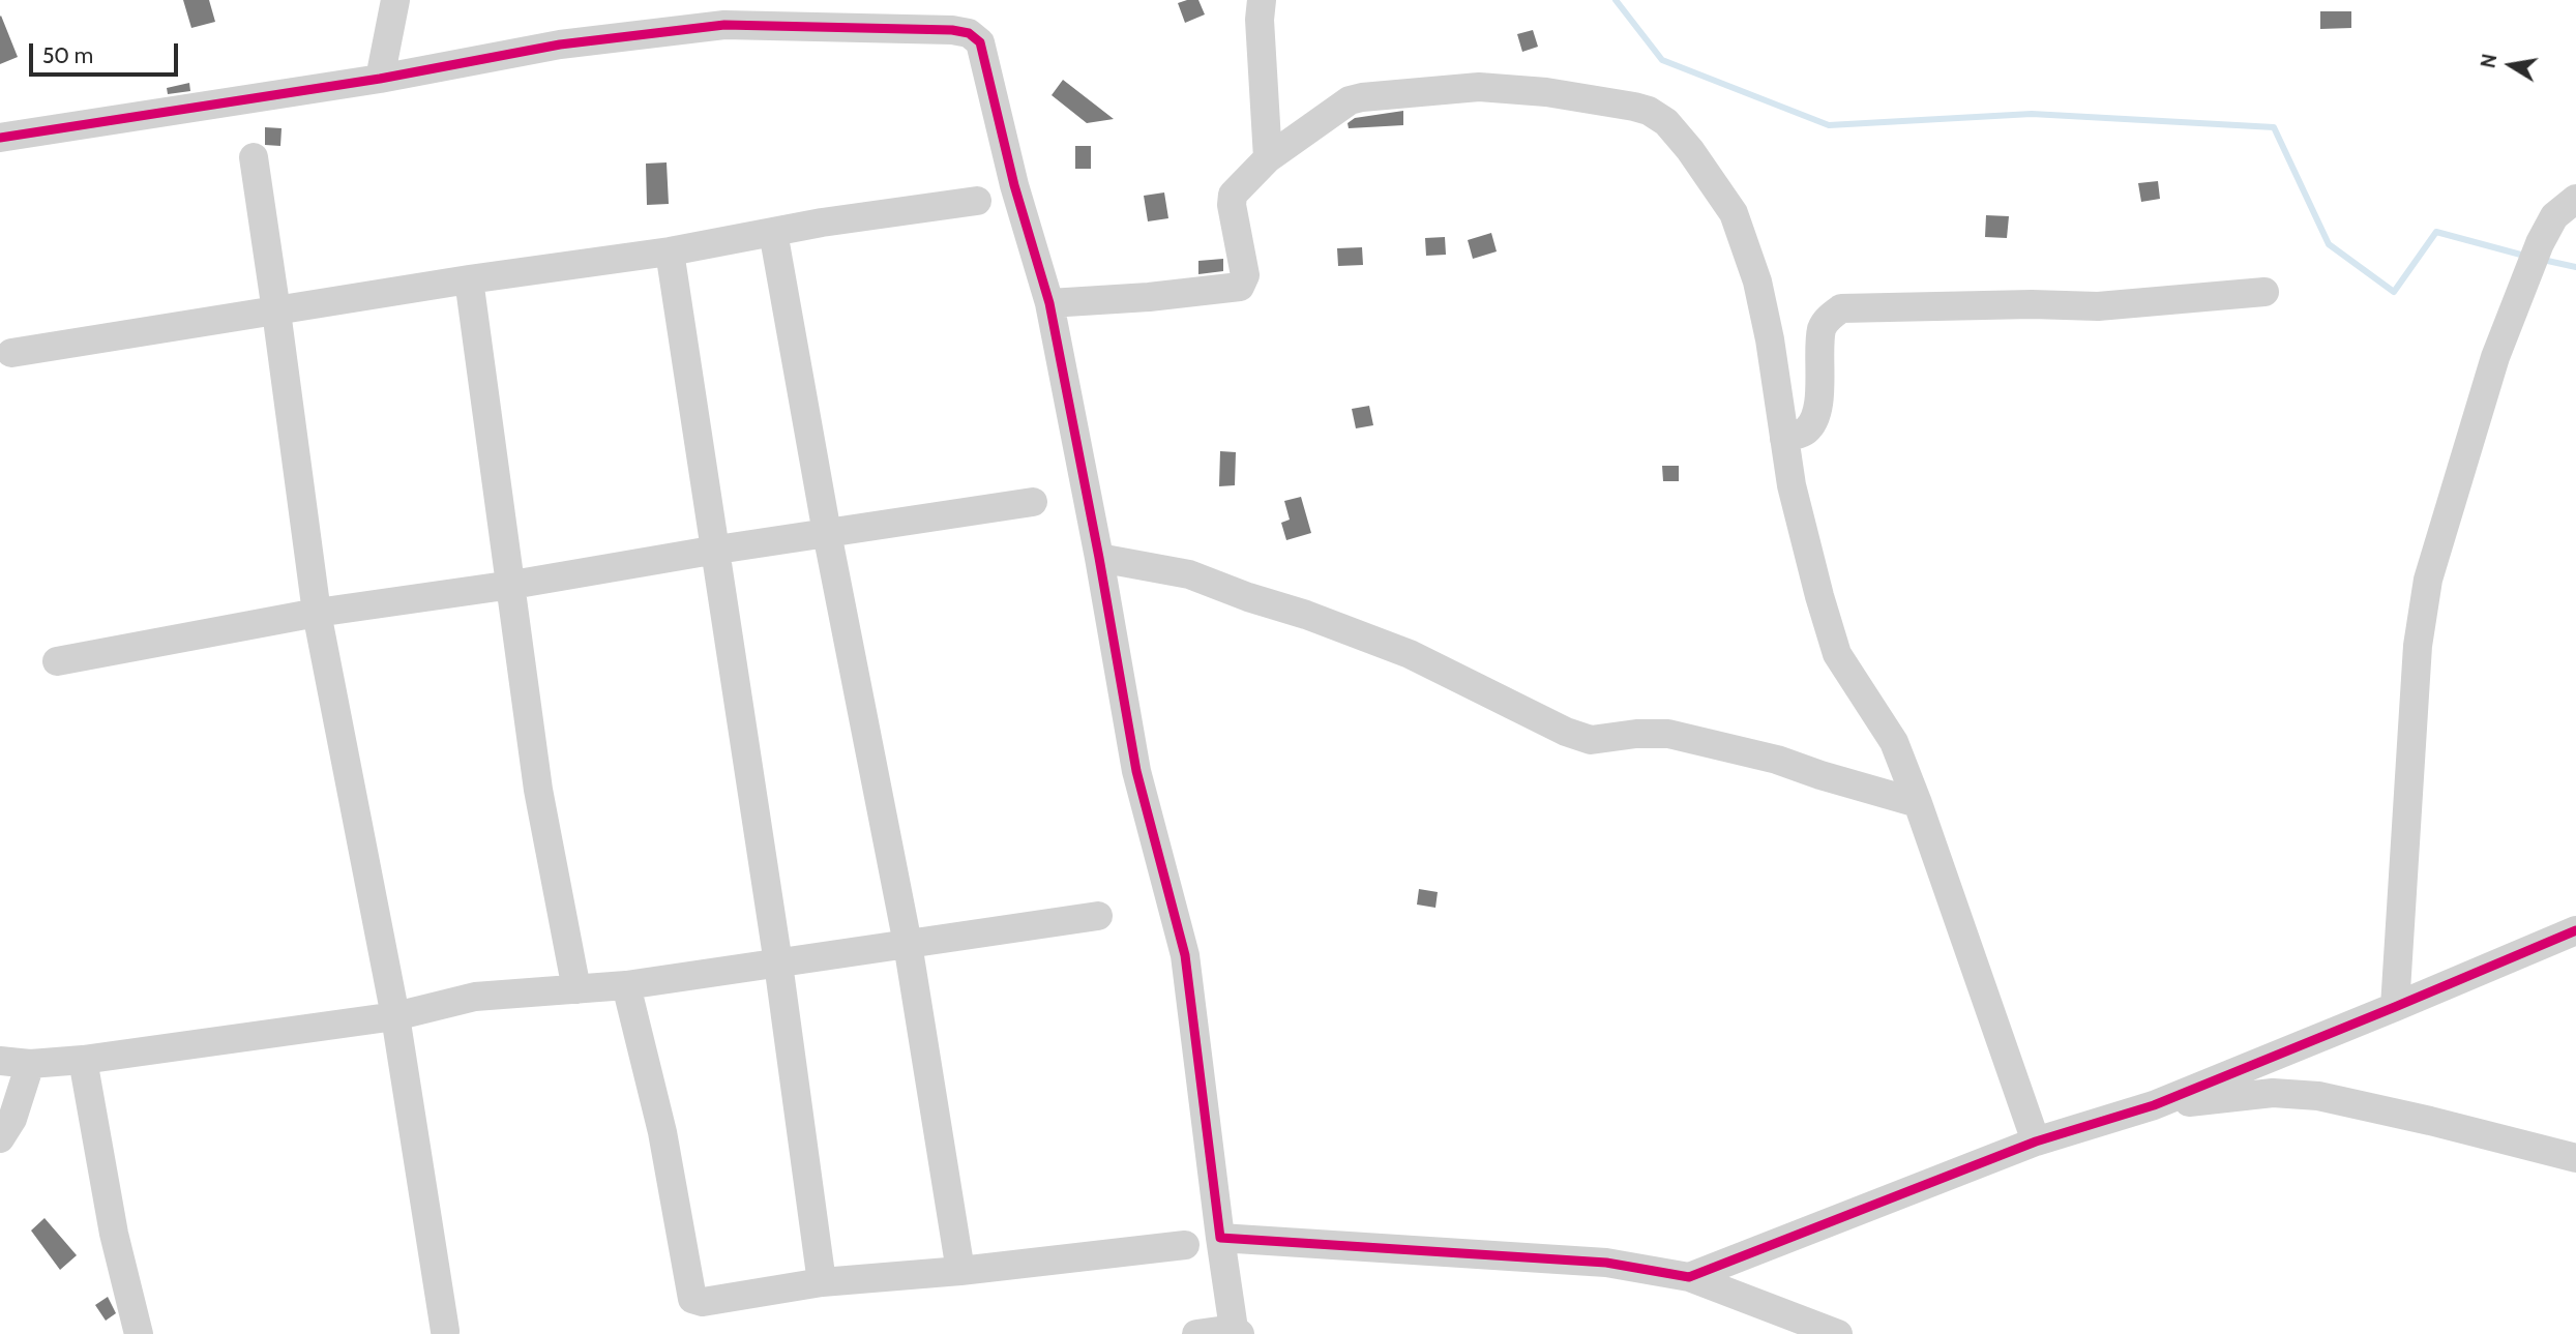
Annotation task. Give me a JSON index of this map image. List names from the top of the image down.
{
  "scale_bar": "50 m",
  "north": "left"
}
